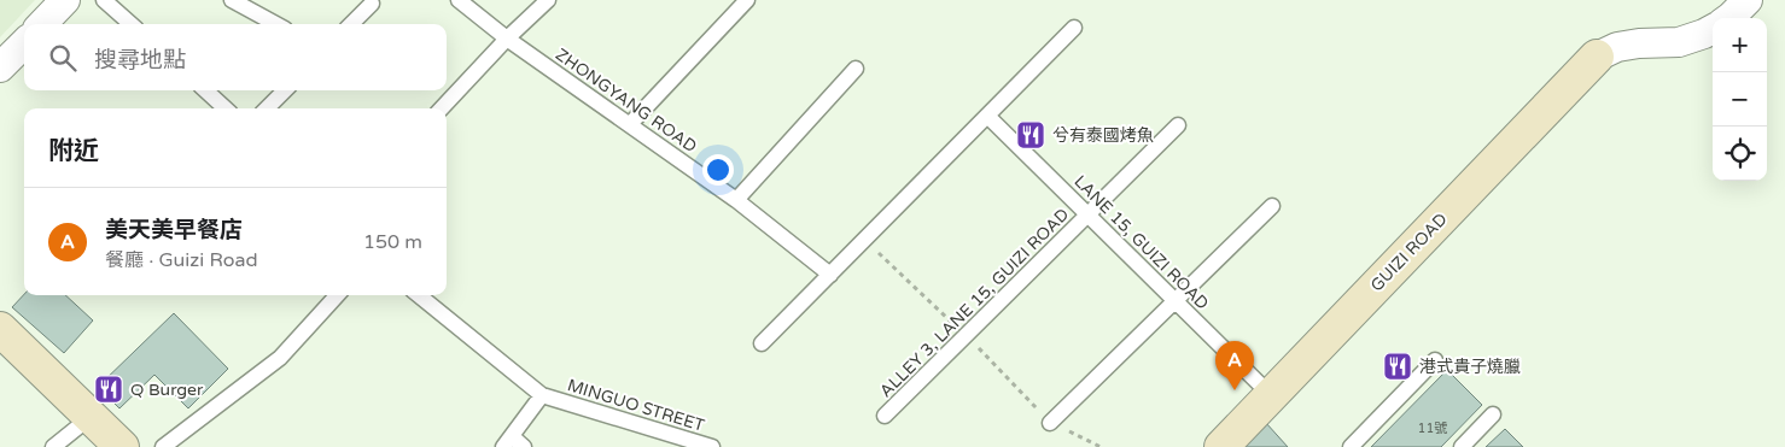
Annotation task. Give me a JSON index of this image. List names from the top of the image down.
{
  "streets": {
    "street": ["GUIZI ROAD"],
    "lane": [
      "ZHONGYANG ROAD",
      "LANE 15, GUIZI ROAD",
      "ALLEY 3, LANE 15, GUIZI ROAD",
      "MINGUO STREET"
    ]
  },
  "crossings": [
    ["LANE 15, GUIZI ROAD", "GUIZI ROAD"],
    ["LANE 15, GUIZI ROAD", "ALLEY 3, LANE 15, GUIZI ROAD"]
  ],
  "places": {
    "restaurant": ["兮有泰國烤魚", "港式貴子燒臘", "Q Burger"]
  },
  "house_numbers": ["11號"],
  "page": {
    "map_buttons": ["+", "−"],
    "search": "搜尋地點",
    "heading": "附近",
    "list": [
      {
        "mark": "A",
        "name": "美天美早餐店",
        "note": "餐廳 · Guizi Road",
        "value": "150 m"
      }
    ],
    "pins": "A"
  }
}
